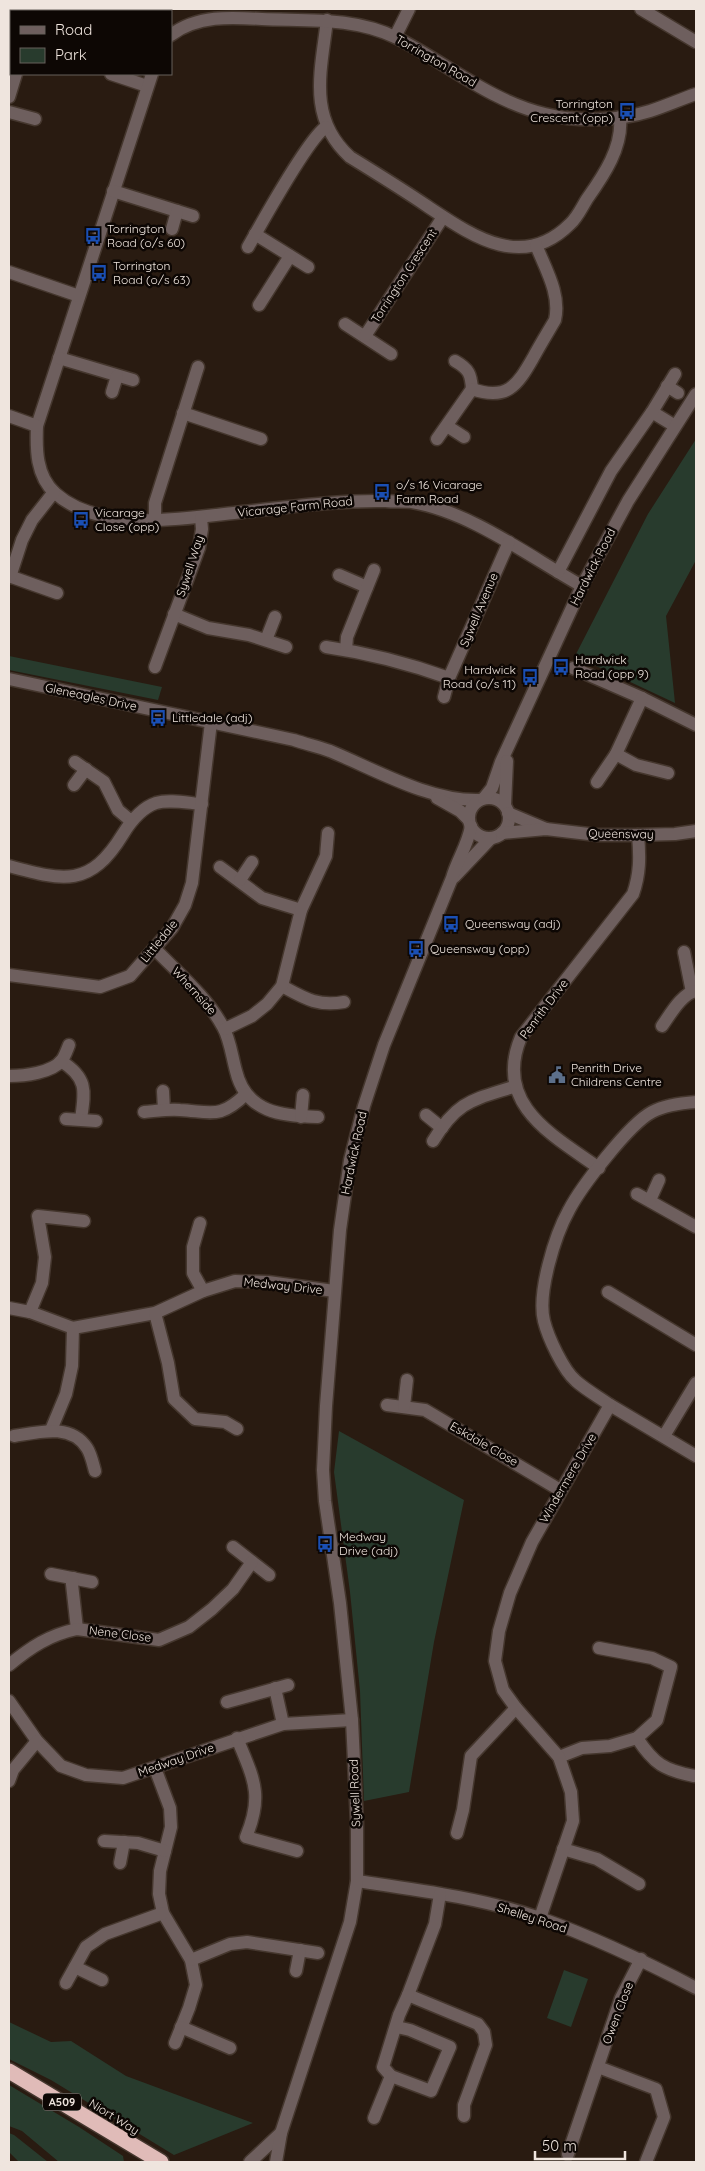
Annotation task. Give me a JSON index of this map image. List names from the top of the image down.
{
  "streets": {
    "highway": ["A509", "Niort Way"],
    "street": [
      "Torrington Road",
      "Torrington Crescent",
      "Vicarage Farm Road",
      "Sywell Way",
      "Hardwick Road",
      "Sywell Avenue",
      "Gleneagles Drive",
      "Queensway",
      "Littledale",
      "Whernside",
      "Penrith Drive",
      "Medway Drive",
      "Eskdale Close",
      "Windermere Drive",
      "Nene Close",
      "Sywell Road",
      "Shelley Road",
      "Owen Close"
    ]
  },
  "crossings": [
    ["Torrington Road", "Torrington Crescent"],
    ["Vicarage Farm Road", "Sywell Way"],
    ["Vicarage Farm Road", "Hardwick Road"],
    ["Vicarage Farm Road", "Sywell Avenue"],
    ["Hardwick Road", "Gleneagles Drive"],
    ["Hardwick Road", "Queensway"],
    ["Hardwick Road", "Medway Drive"],
    ["Hardwick Road", "Sywell Road"],
    ["Gleneagles Drive", "Queensway"],
    ["Gleneagles Drive", "Littledale"],
    ["Queensway", "Penrith Drive"],
    ["Littledale", "Whernside"],
    ["Medway Drive", "Sywell Road"],
    ["Eskdale Close", "Windermere Drive"],
    ["Windermere Drive", "Shelley Road"],
    ["Sywell Road", "Shelley Road"],
    ["Shelley Road", "Owen Close"]
  ],
  "places": {
    "bus stop": [
      "Torrington Crescent (opp)",
      "Torrington Road (o/s 60)",
      "Torrington Road (o/s 63)",
      "o/s 16 Vicarage Farm Road",
      "Vicarage Close (opp)",
      "Hardwick Road (opp 9)",
      "Hardwick Road (o/s 11)",
      "Littledale (adj)",
      "Queensway (adj)",
      "Queensway (opp)",
      "Medway Drive (adj)"
    ],
    "public building": ["Penrith Drive Childrens Centre"]
  },
  "legend": ["Road", "Park"],
  "scale_bar": "50 m"
}
